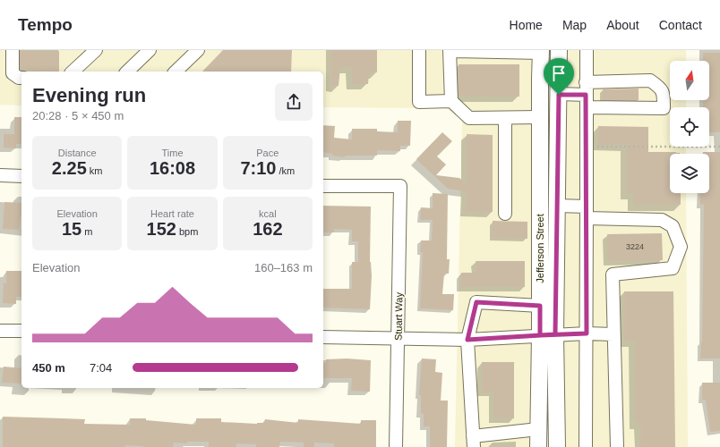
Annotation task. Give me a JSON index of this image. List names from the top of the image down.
{
  "streets": {
    "main road": ["Jefferson Street"],
    "street": ["Stuart Way"]
  },
  "house_numbers": ["3224"],
  "north": "top",
  "page": {
    "header": "Tempo",
    "nav": [
      "Home",
      "Map",
      "About",
      "Contact"
    ],
    "heading": ["Evening run", "20:28 · 5 × 450 m"],
    "stats": [
      ["Distance", "2.25 km"],
      ["Time", "16:08"],
      ["Pace", "7:10 /km"],
      ["Elevation", "15 m"],
      ["Heart rate", "152 bpm"],
      ["kcal", "162"]
    ],
    "chart": ["Elevation", "160–163 m"],
    "list": [
      {
        "name": "450 m",
        "note": "7:04"
      }
    ]
  }
}
